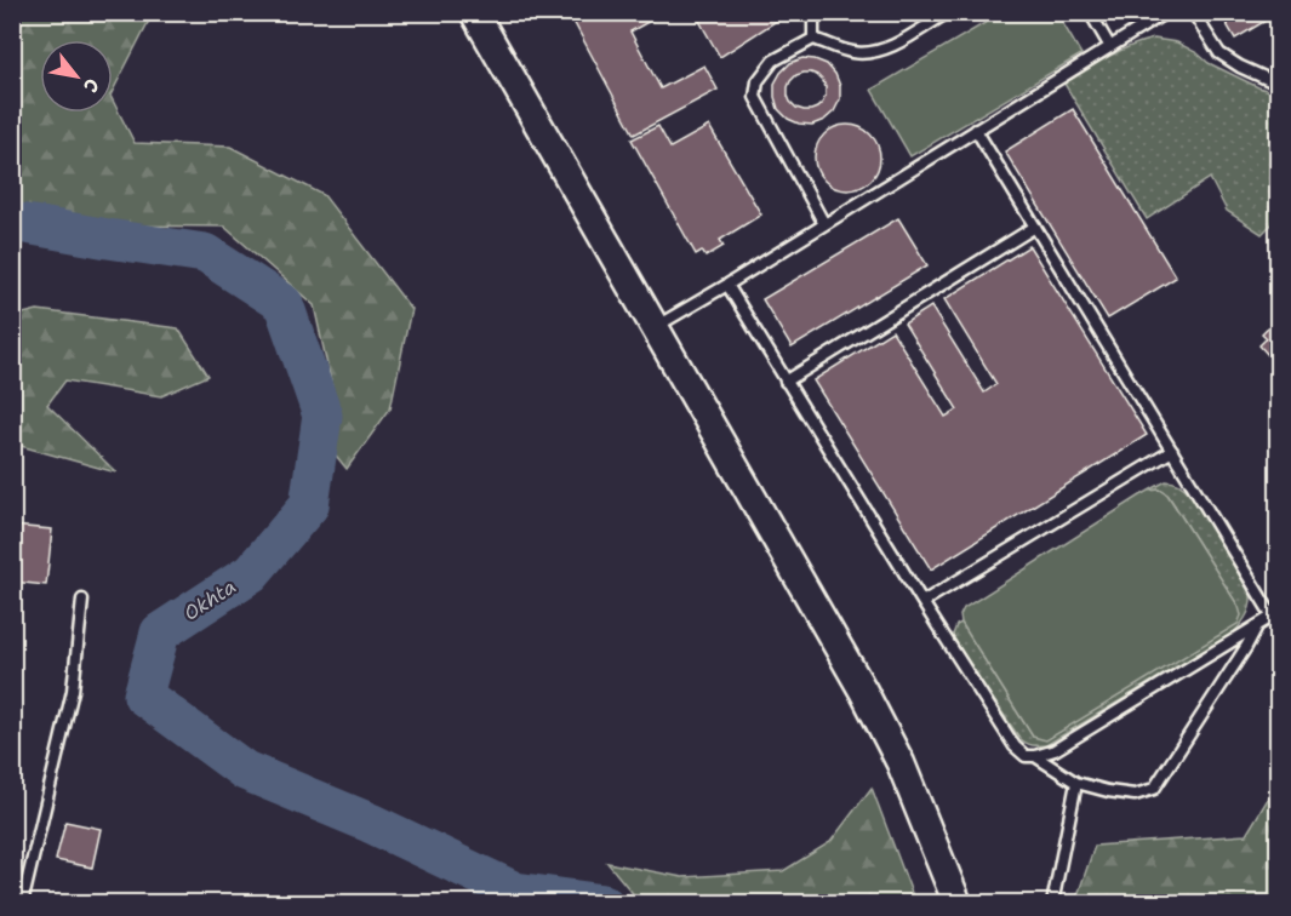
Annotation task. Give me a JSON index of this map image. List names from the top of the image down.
{
  "water": ["Okhta"],
  "north": "bottom right"
}
